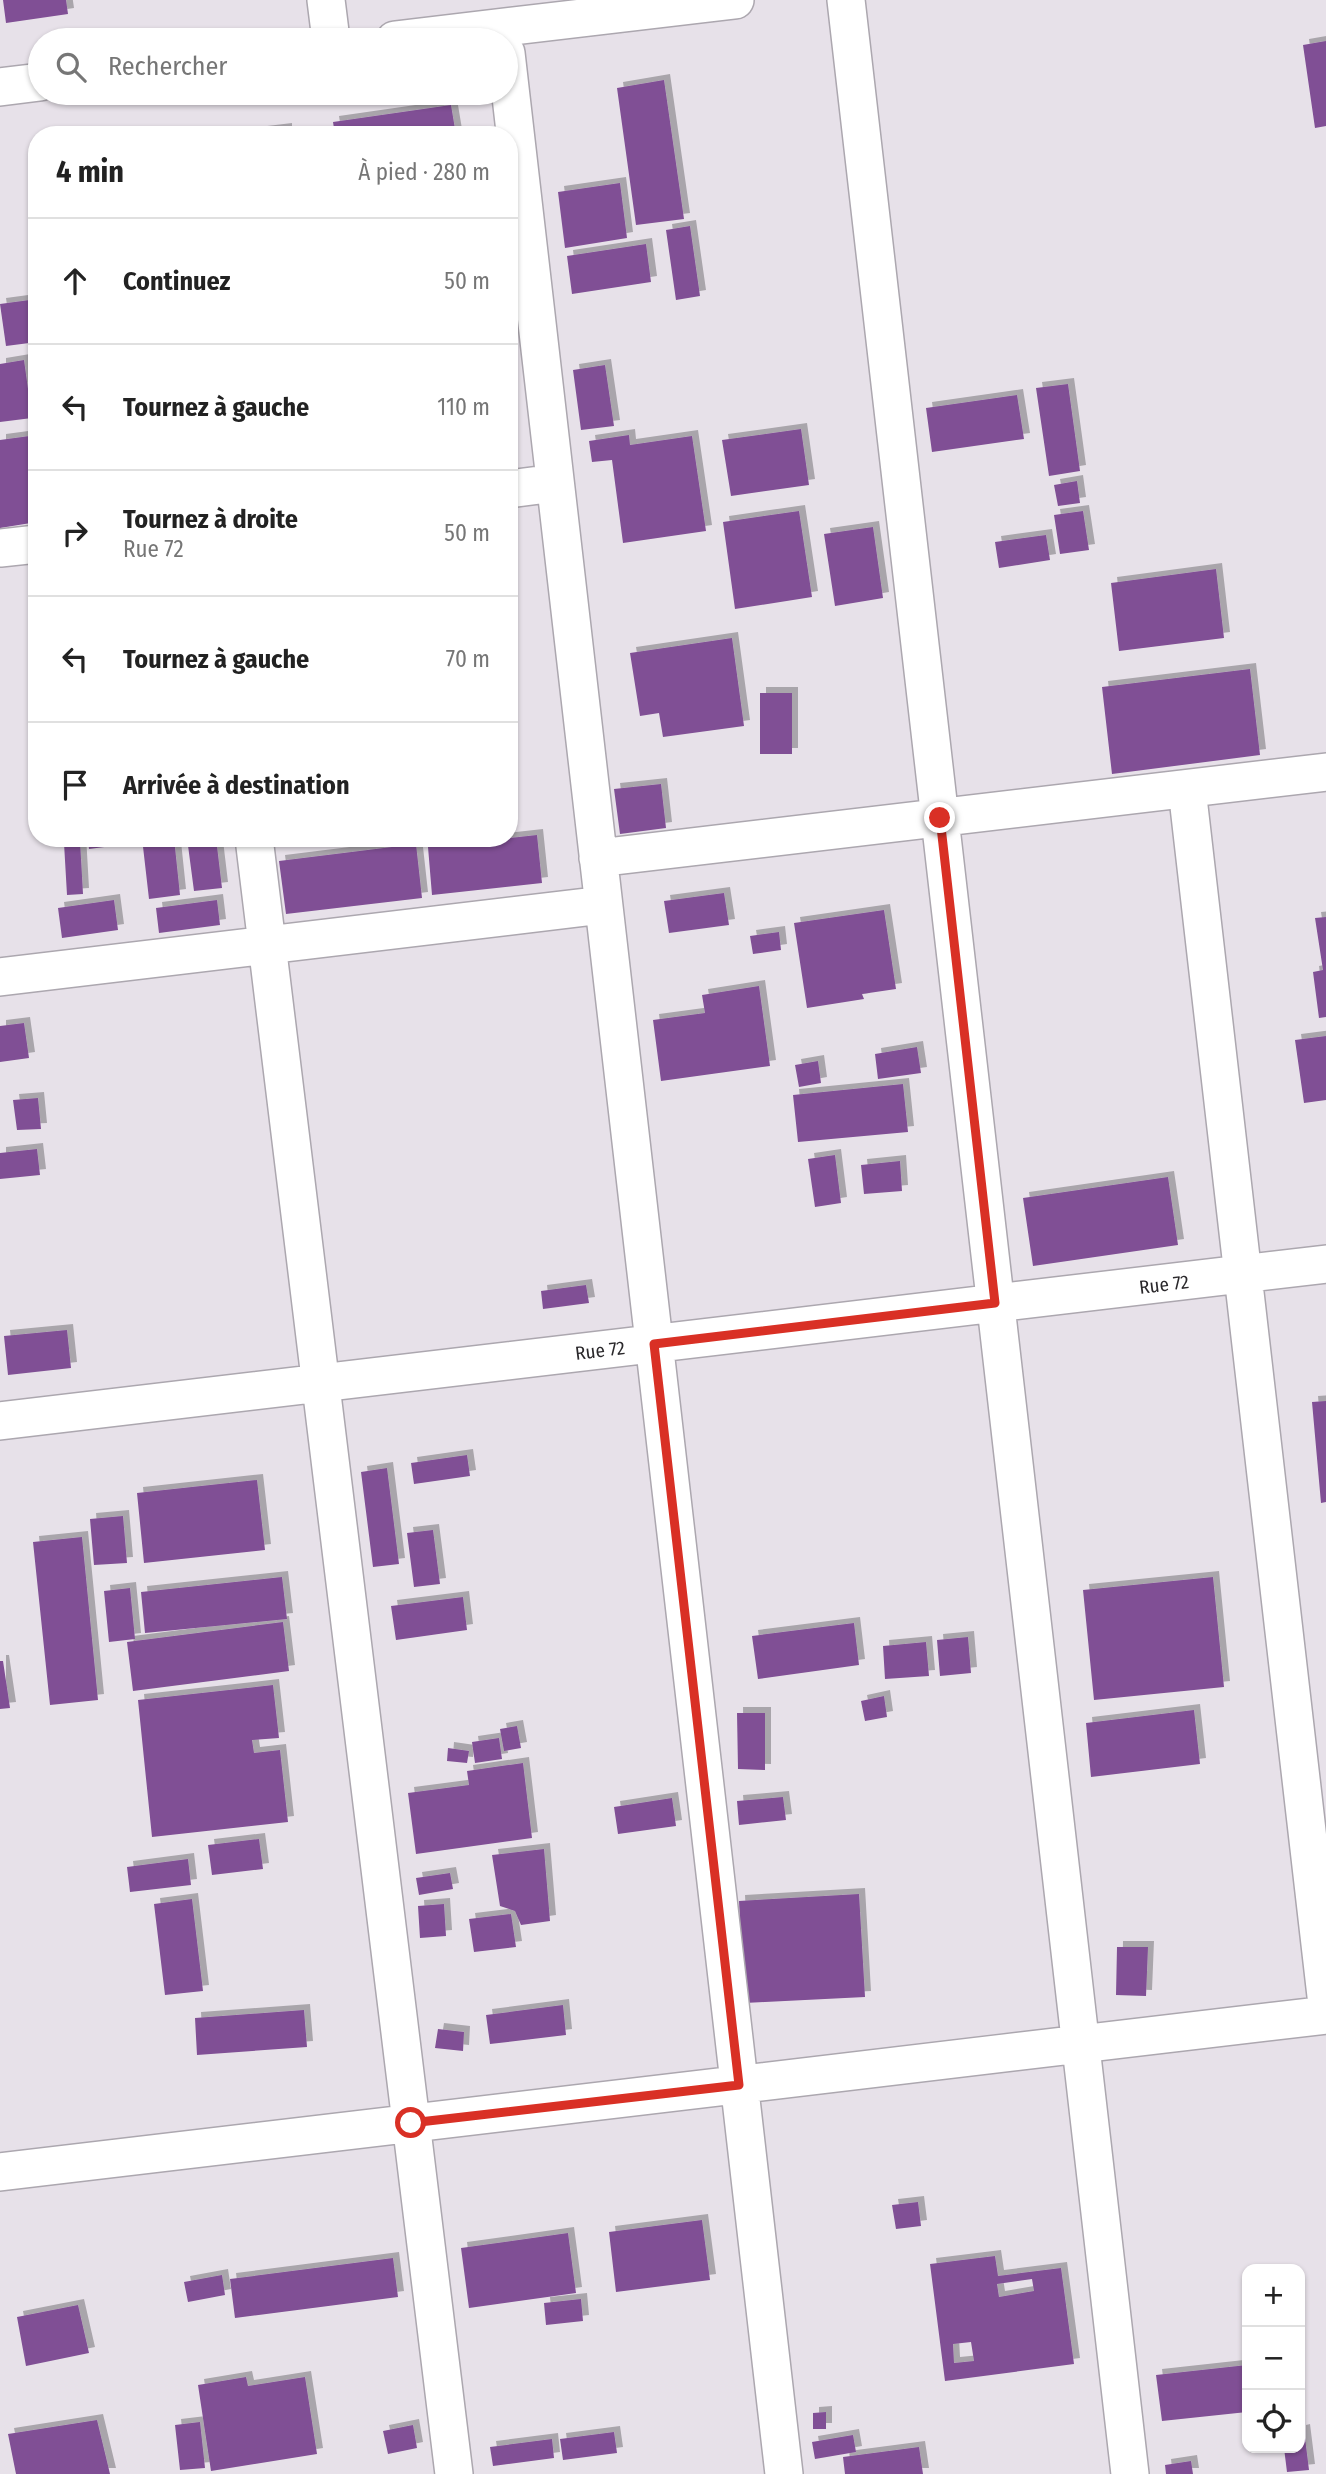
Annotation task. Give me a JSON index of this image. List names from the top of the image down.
{
  "streets": {
    "street": ["Rue 72"]
  },
  "page": {
    "search": "Rechercher",
    "heading": ["4 min", "À pied · 280 m"],
    "list": [
      ["Continuez", "50 m"],
      ["Tournez à gauche", "110 m"],
      ["Tournez à droite", "Rue 72", "50 m"],
      ["Tournez à gauche", "70 m"],
      "Arrivée à destination"
    ],
    "map_buttons": ["+", "−"]
  }
}
